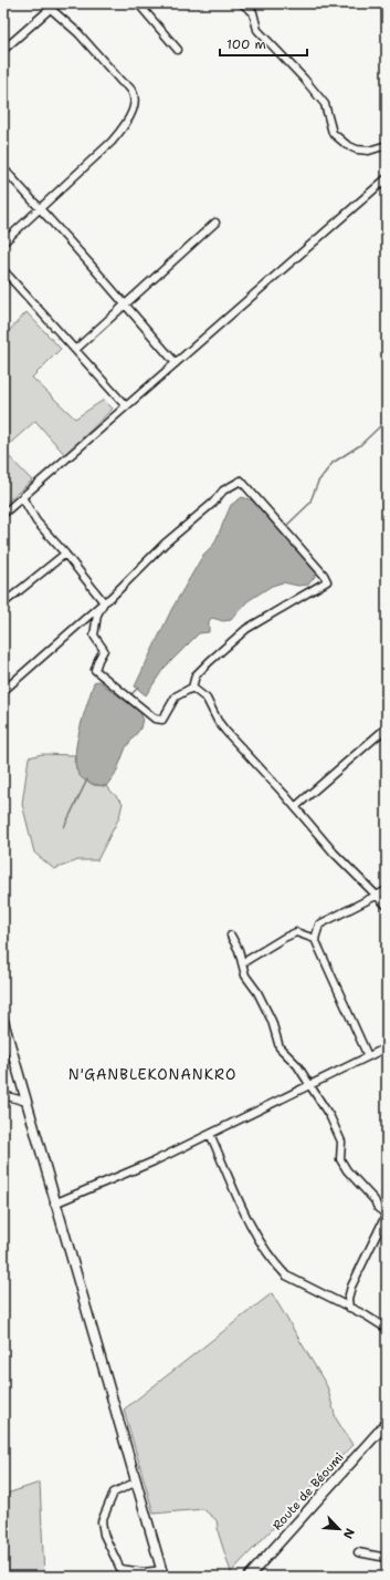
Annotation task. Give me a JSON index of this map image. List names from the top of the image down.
{
  "streets": {
    "main road": ["Route de Béoumi"]
  },
  "districts": ["N'GANBLEKONANKRO"],
  "scale_bar": "100 m",
  "north": "bottom right"
}
